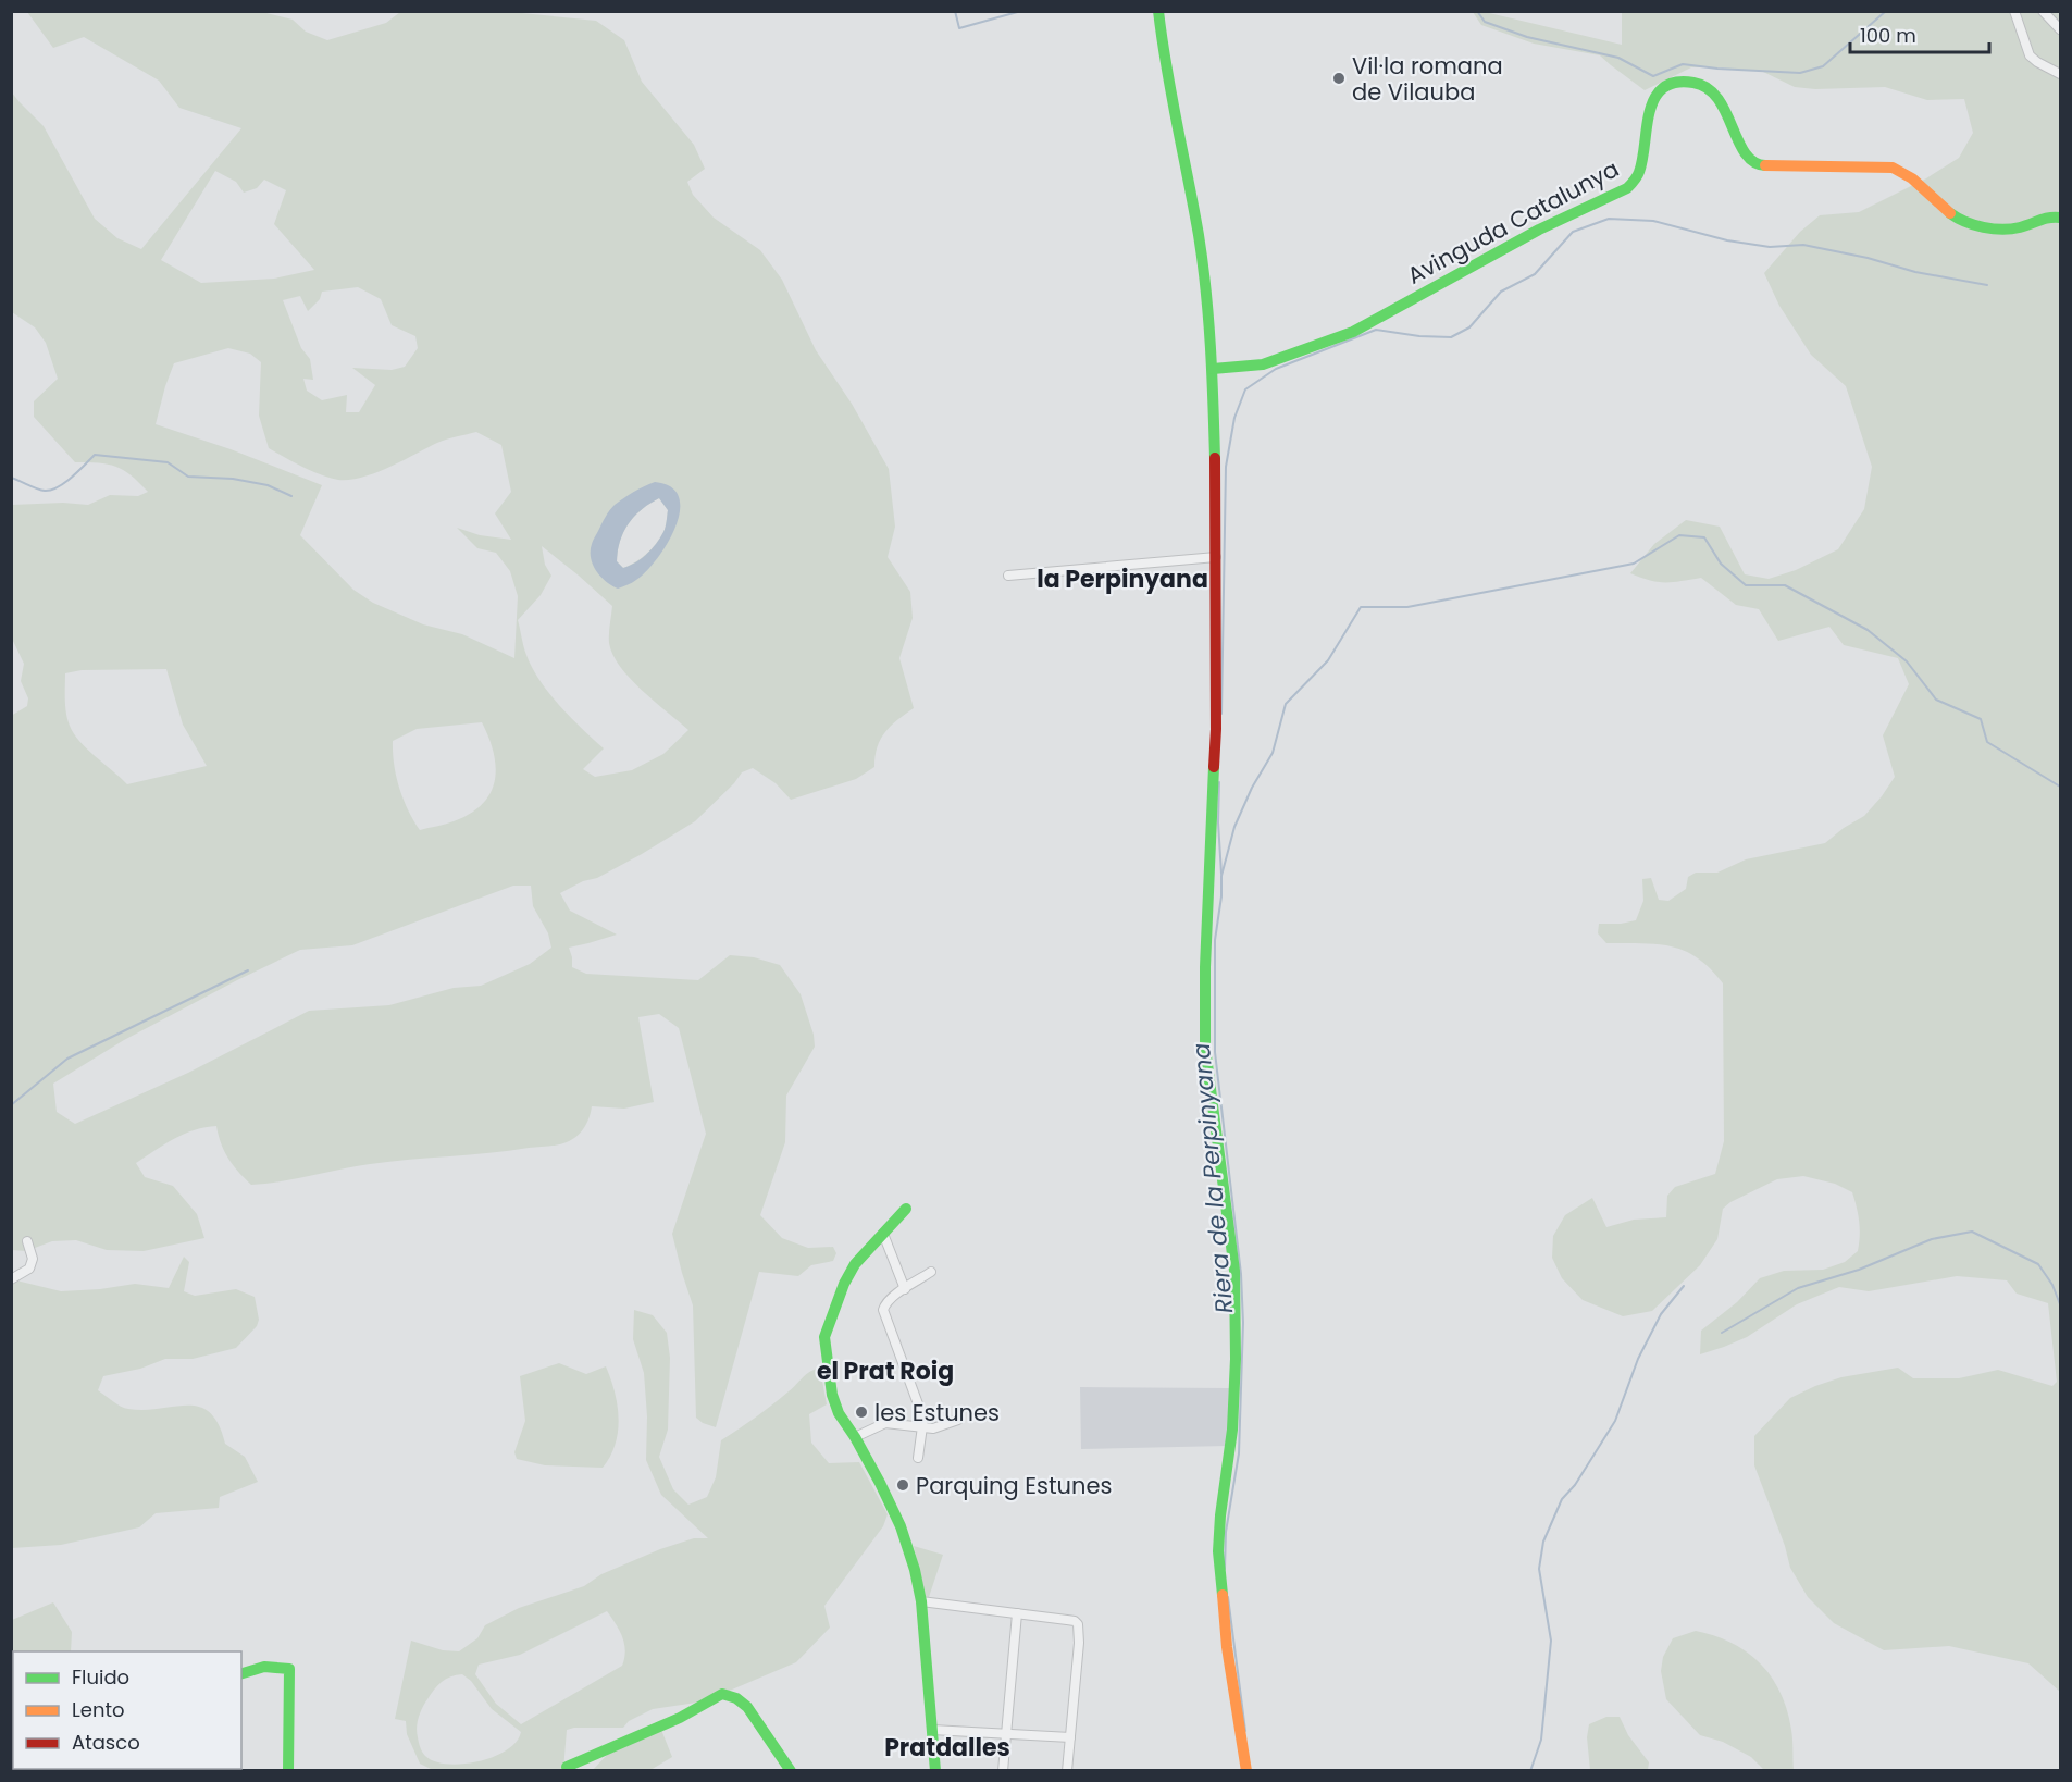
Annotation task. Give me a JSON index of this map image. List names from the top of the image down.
{
  "streets": {
    "street": ["Avinguda Catalunya"]
  },
  "districts": ["la Perpinyana", "el Prat Roig", "Pratdalles"],
  "water": ["Riera de la Perpinyana"],
  "places": ["Vil·la romana de Vilauba", "les Estunes", "Parquing Estunes"],
  "legend": ["Fluido", "Lento", "Atasco"],
  "scale_bar": "100 m"
}
